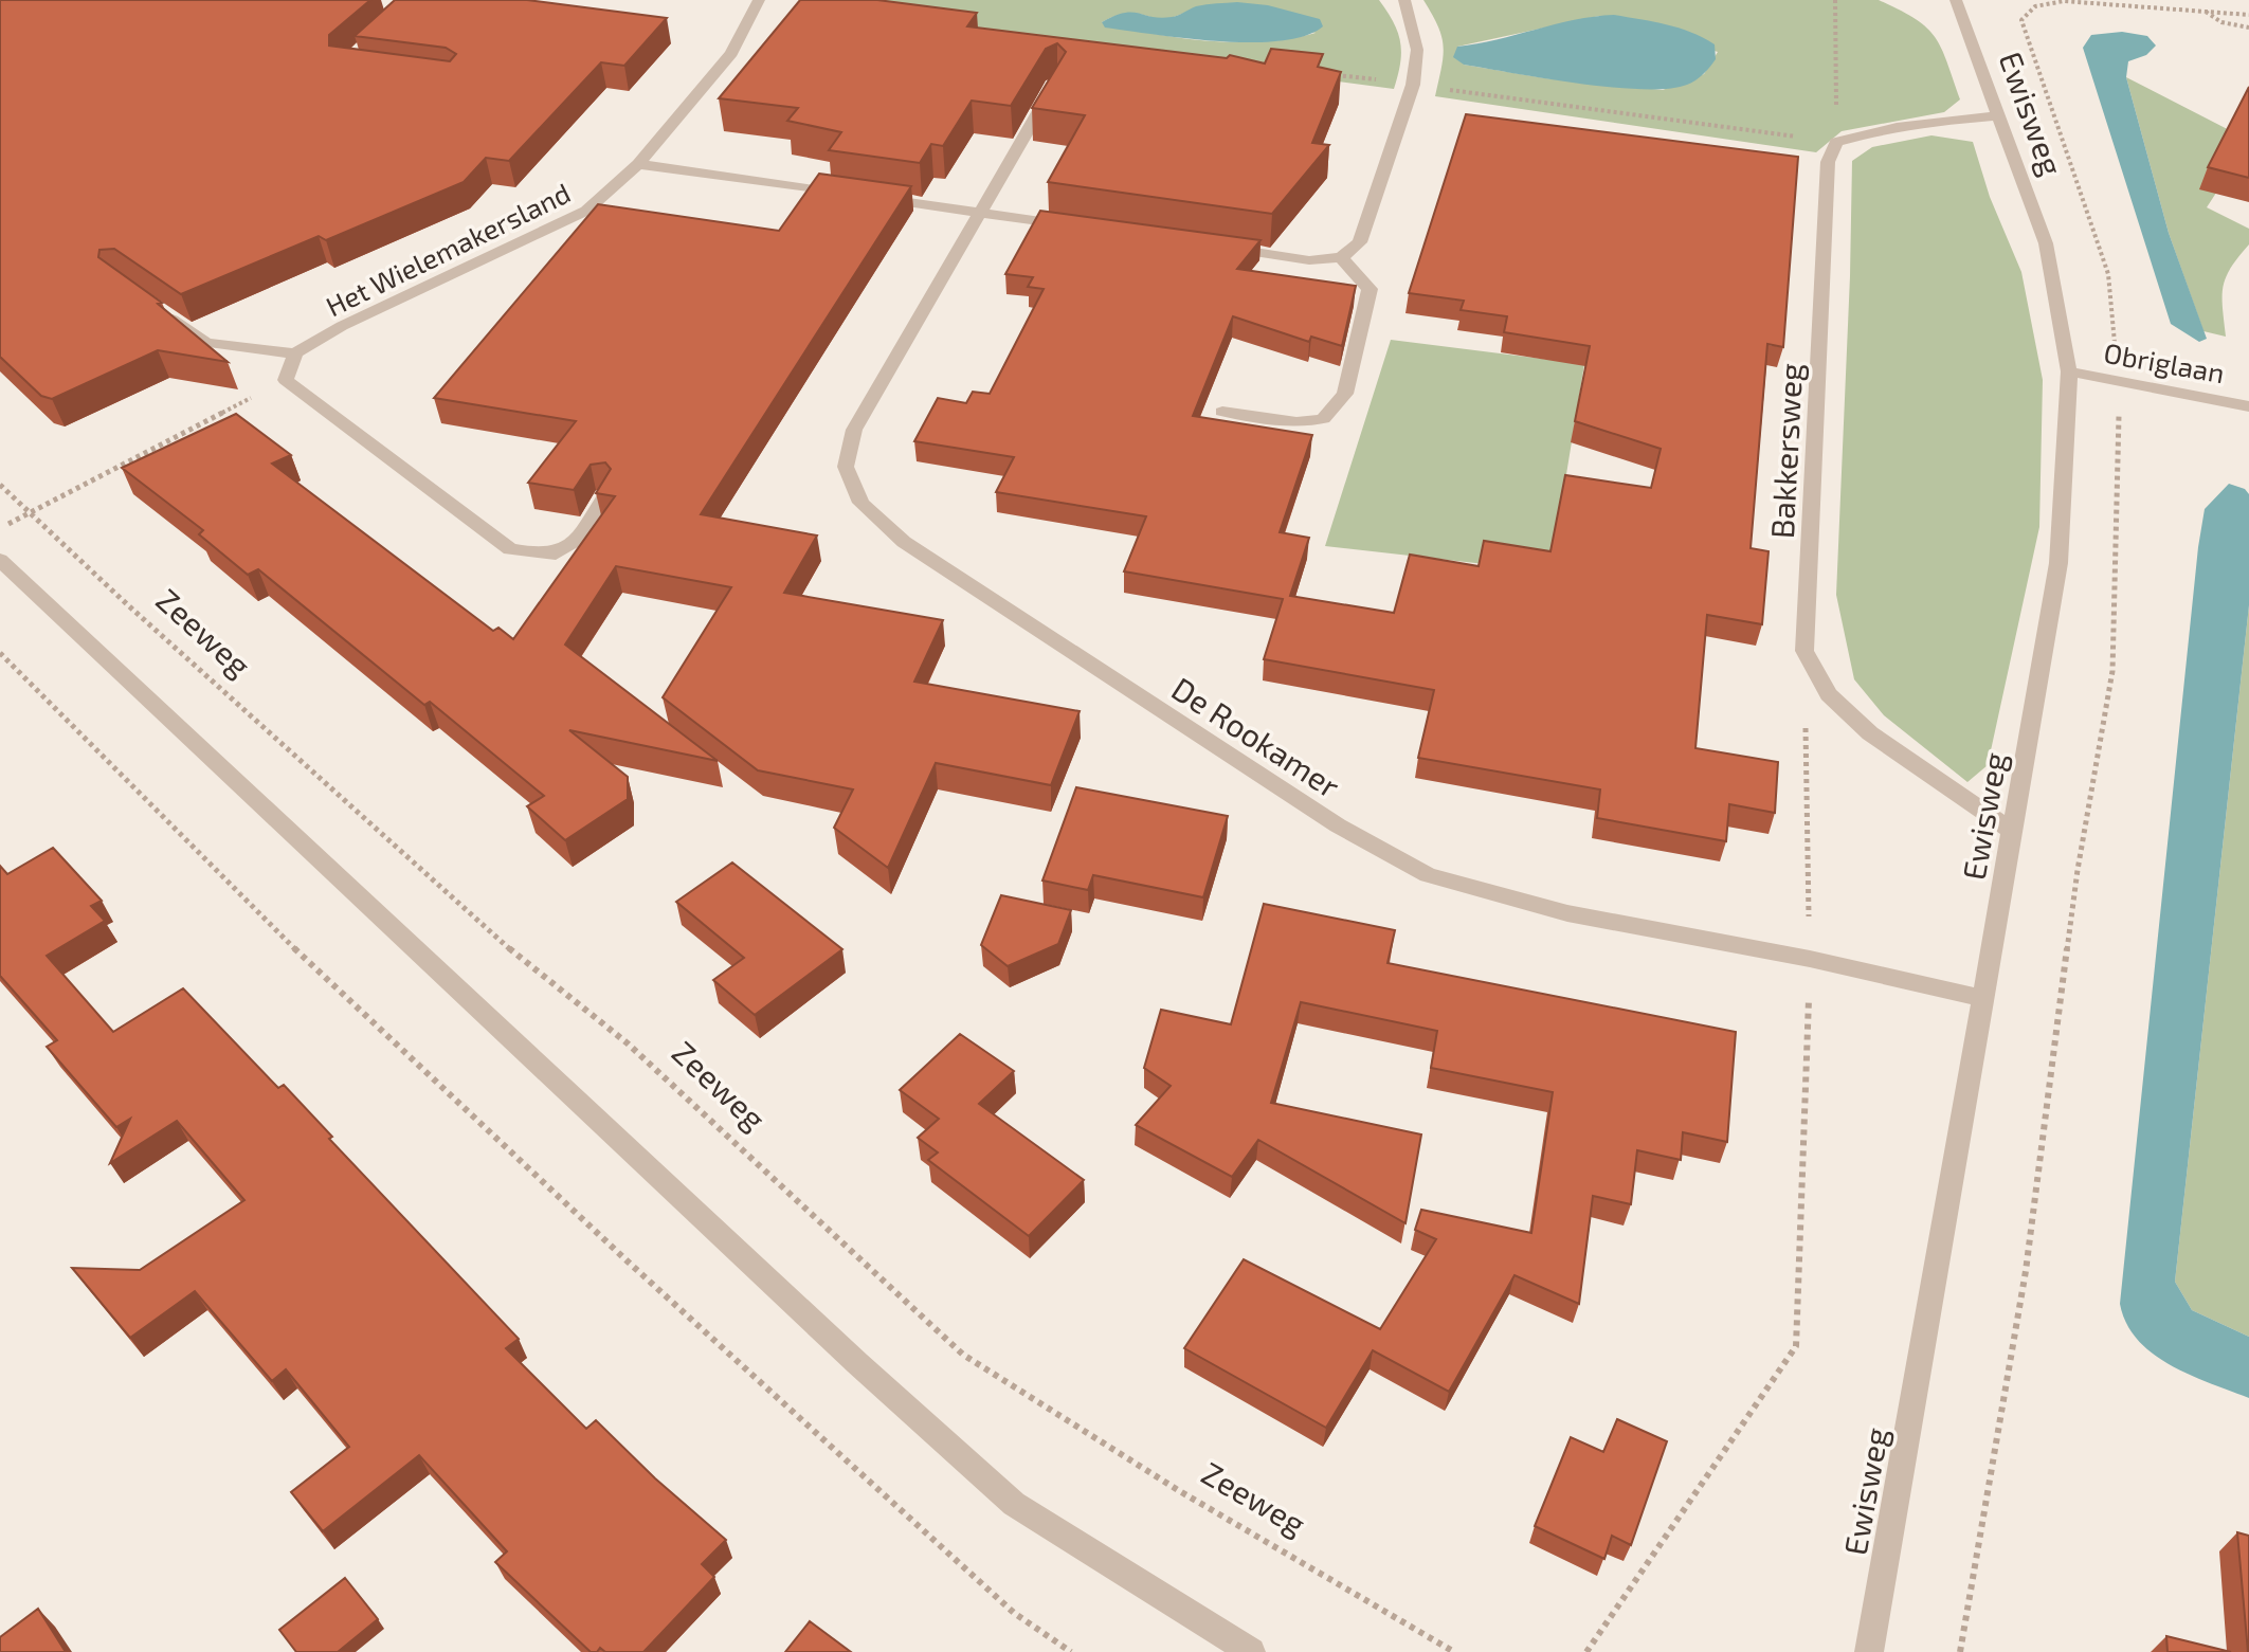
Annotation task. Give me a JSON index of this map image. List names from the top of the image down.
{
  "streets": {
    "street": [
      "Ewisweg",
      "Het Wielemakersland",
      "Obriglaan",
      "Bakkersweg",
      "De Rookamer"
    ],
    "path": ["Zeeweg"]
  },
  "crossings": [
    ["Ewisweg", "Obriglaan"],
    ["Ewisweg", "De Rookamer"]
  ]
}
